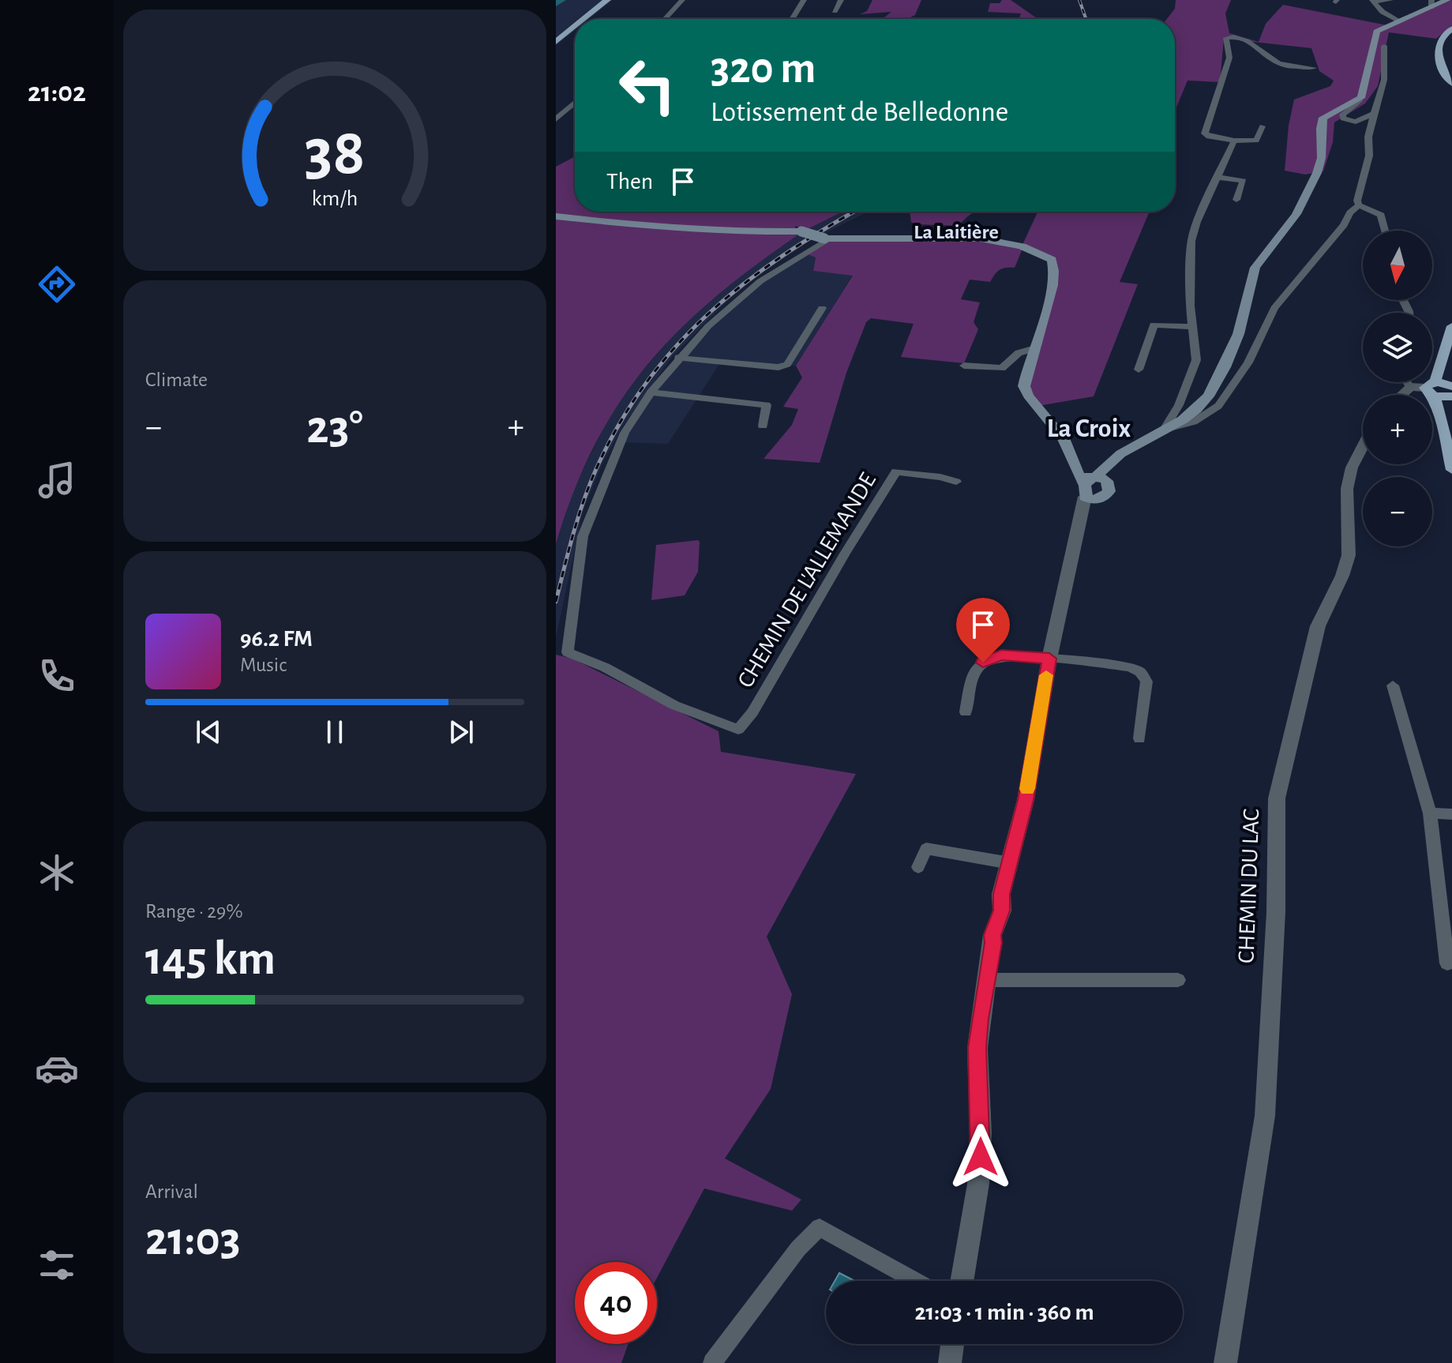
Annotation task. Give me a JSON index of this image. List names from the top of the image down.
{
  "streets": {
    "street": ["CHEMIN DE L'ALLEMANDE", "CHEMIN DU LAC"]
  },
  "districts": ["La Laitière", "La Croix"],
  "north": "bottom",
  "page": {
    "tabs": "21:02",
    "turn": ["320 m", "Lotissement de Belledonne"],
    "then": "Then",
    "map_buttons": ["+", "−"],
    "tile": [
      "Climate",
      ["Range · 29%", "145 km"],
      ["Arrival", "21:03"]
    ],
    "heat": ["−", "23°", "+"],
    "song": ["96.2 FM", "Music"],
    "limit": "40",
    "trip": "21:03 · 1 min · 360 m",
    "gauge": ["38", "km/h"]
  }
}
